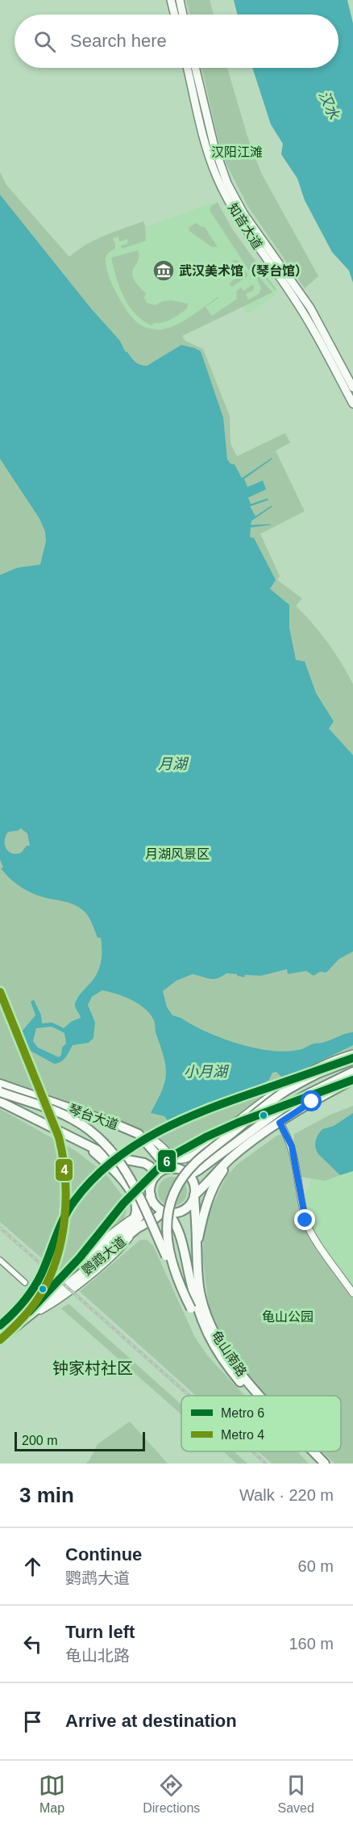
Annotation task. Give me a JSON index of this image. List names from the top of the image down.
{
  "streets": {
    "main road": [
      "知音大道",
      "琴台大道",
      "鹦鹉大道",
      "龟山南路"
    ]
  },
  "crossings": [
    ["琴台大道", "鹦鹉大道"]
  ],
  "districts": ["钟家村社区"],
  "water": ["汉水", "月湖", "小月湖"],
  "parks": ["汉阳江滩", "月湖风景区", "龟山公园"],
  "places": {
    "museum": ["武汉美术馆（琴台馆）"]
  },
  "lines": ["metro line 4", "metro line 6"],
  "legend": ["Metro 6", "Metro 4"],
  "scale_bar": "200 m",
  "page": {
    "search": "Search here",
    "scale": "200 m",
    "heading": ["3 min", "Walk · 220 m"],
    "list": [
      ["Continue", "鹦鹉大道", "60 m"],
      ["Turn left", "龟山北路", "160 m"],
      "Arrive at destination"
    ],
    "nav": ["Map", "Directions", "Saved"]
  }
}
